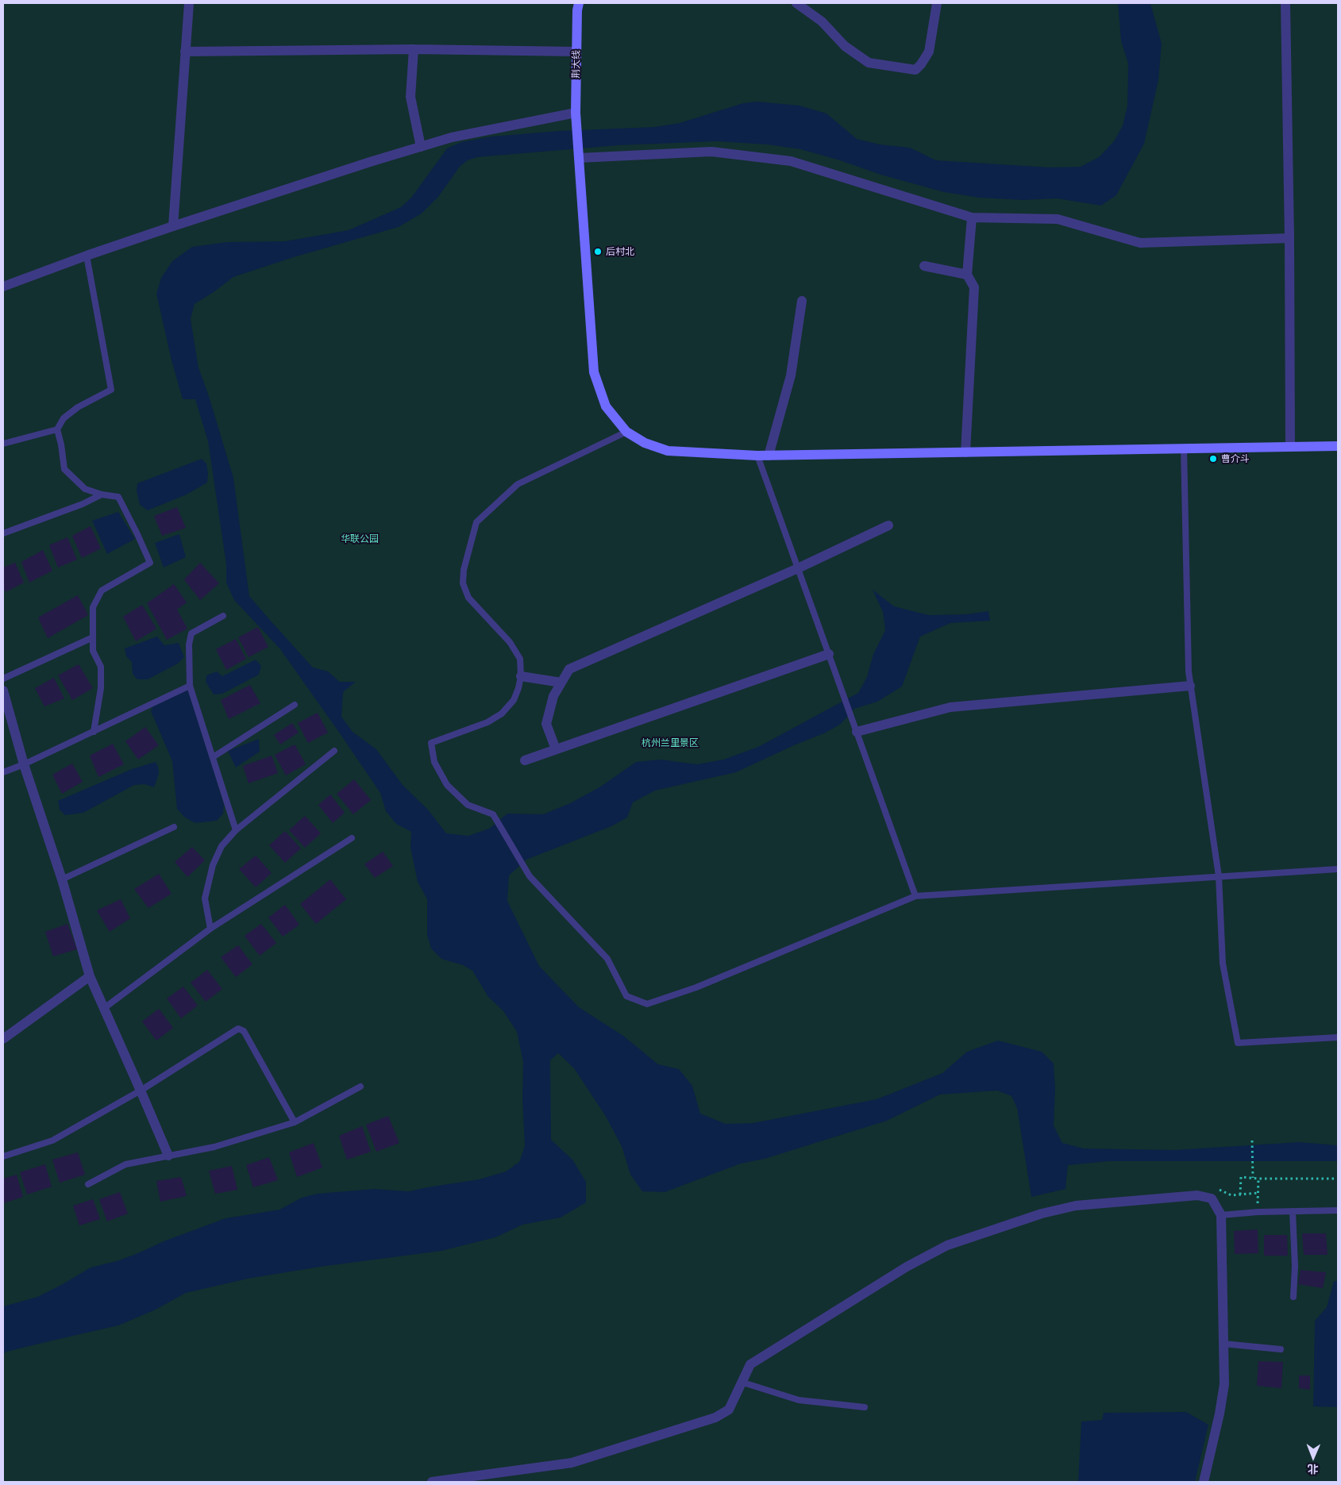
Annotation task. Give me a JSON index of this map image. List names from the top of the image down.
{
  "streets": {
    "street": ["荆大线"]
  },
  "parks": ["华联公园", "杭州兰里景区"],
  "places": ["后村北", "曹介斗"],
  "north": "bottom"
}
